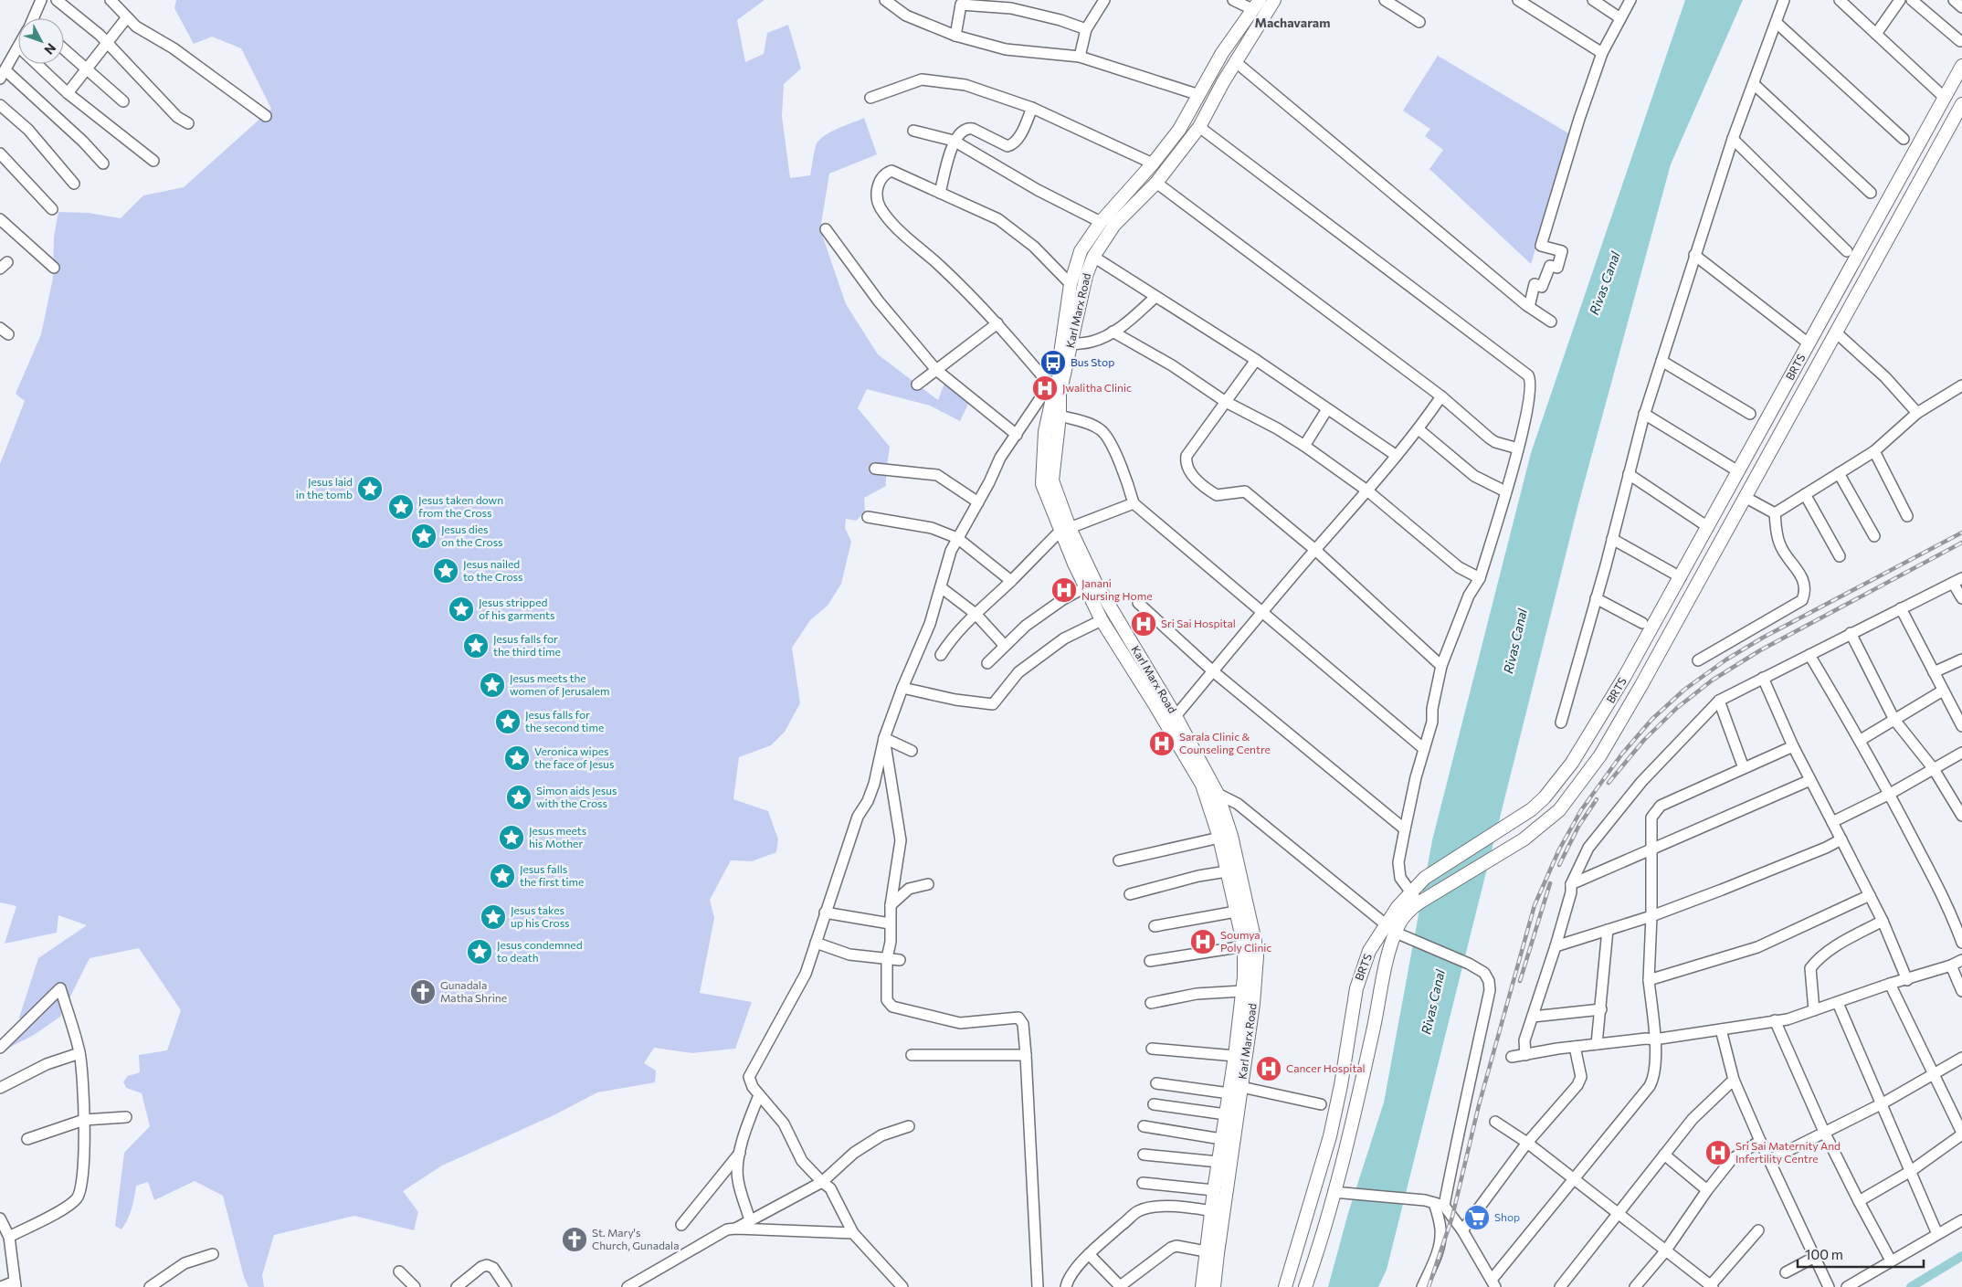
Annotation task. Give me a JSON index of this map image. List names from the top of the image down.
{
  "streets": {
    "main road": ["Karl Marx Road", "BRTS"]
  },
  "districts": ["Machavaram"],
  "water": ["Rivas Canal"],
  "places": {
    "bus stop": ["Bus Stop"],
    "hospital": [
      "Jwalitha Clinic",
      "Janani Nursing Home",
      "Sri Sai Hospital",
      "Sarala Clinic & Counseling Centre",
      "Soumya Poly Clinic",
      "Cancer Hospital",
      "Sri Sai Maternity And Infertility Centre"
    ],
    "place": [
      "Jesus laid in the tomb",
      "Jesus taken down from the Cross",
      "Jesus dies on the Cross",
      "Jesus nailed to the Cross",
      "Jesus stripped of his garments",
      "Jesus falls for the third time",
      "Jesus meets the women of Jerusalem",
      "Jesus falls for the second time",
      "Veronica wipes the face of Jesus",
      "Simon aids Jesus with the Cross",
      "Jesus meets his Mother",
      "Jesus falls the first time",
      "Jesus takes up his Cross",
      "Jesus condemned to death"
    ],
    "church": ["Gunadala Matha Shrine", "St. Mary's Church, Gunadala"],
    "supermarket": ["Shop"]
  },
  "scale_bar": "100 m",
  "north": "bottom right"
}
